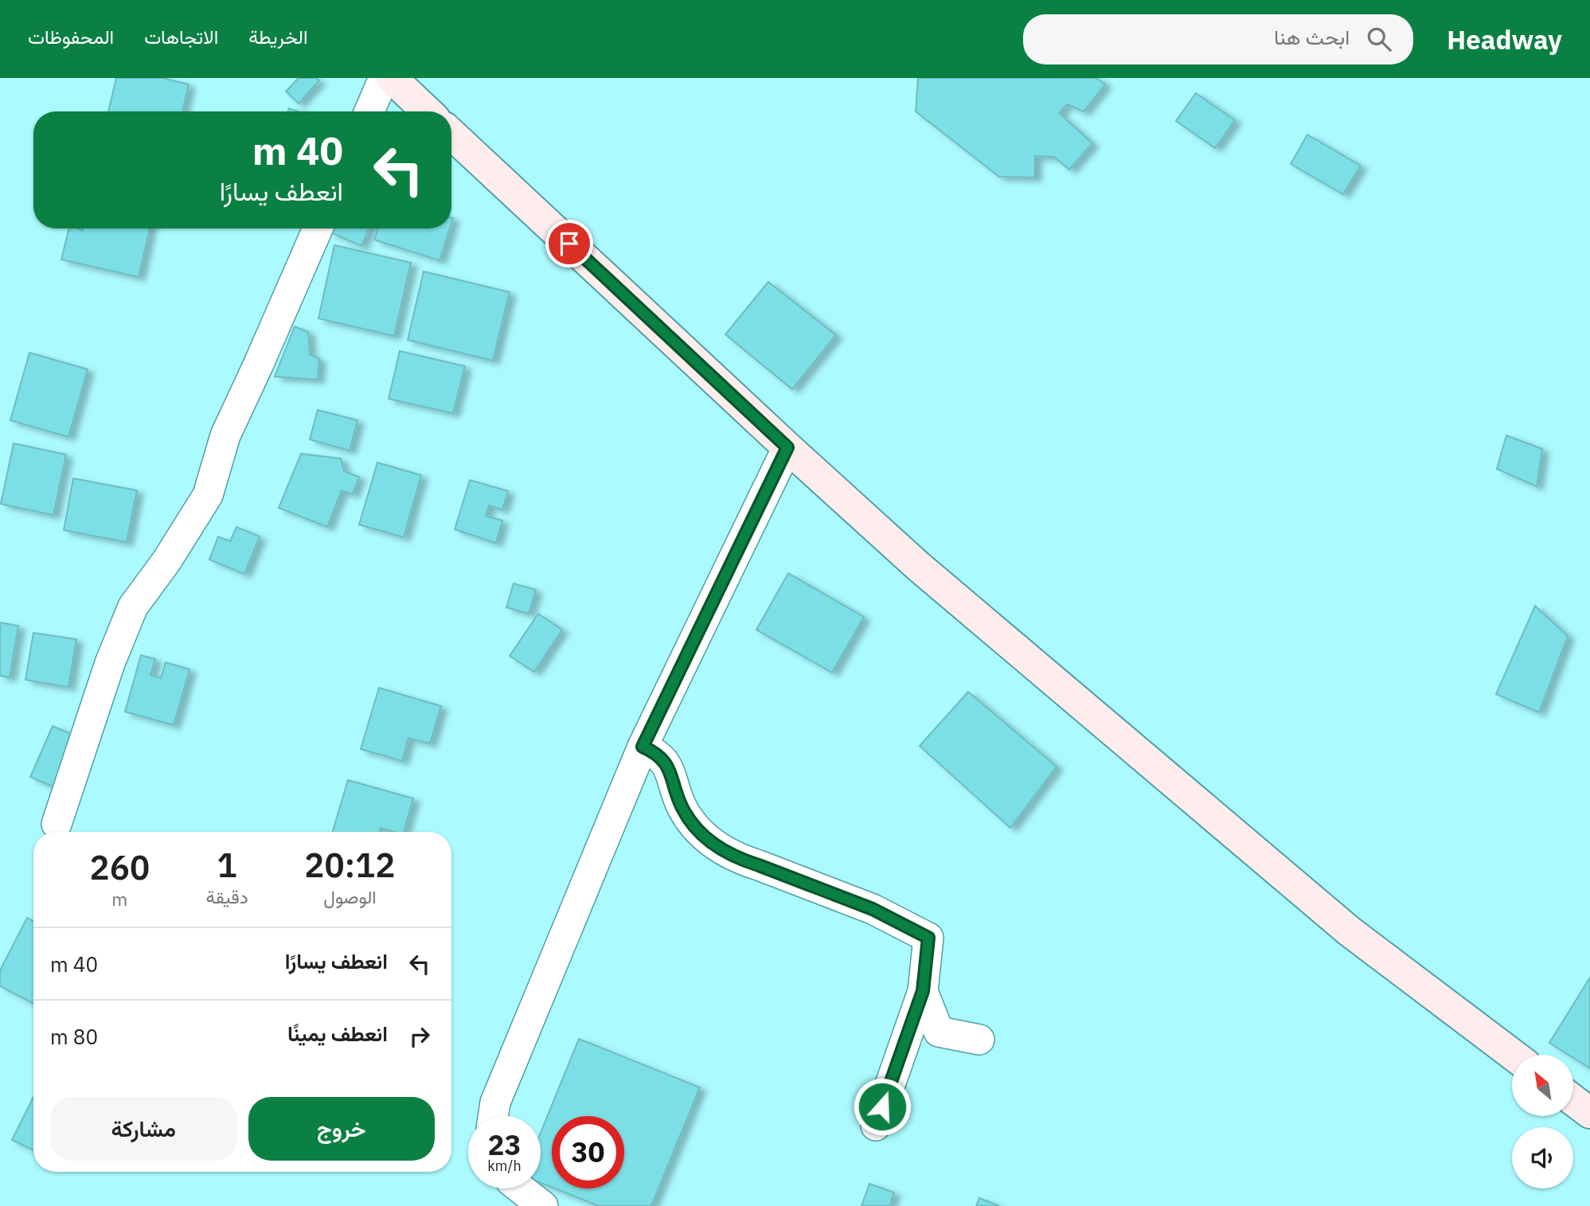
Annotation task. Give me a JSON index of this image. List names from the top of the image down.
{
  "north": "top left",
  "page": {
    "header": "Headway",
    "search": "ابحث هنا",
    "nav": ["الخريطة", "الاتجاهات", "المحفوظات"],
    "turn": ["40 m", "انعطف يسارًا"],
    "eta": [
      "20:12",
      "الوصول",
      "1",
      "دقيقة",
      "260",
      "m"
    ],
    "list": [
      {
        "name": "انعطف يسارًا",
        "value": "40 m"
      },
      {
        "name": "انعطف يمينًا",
        "value": "80 m"
      }
    ],
    "buttons": ["خروج", "مشاركة"],
    "speed": "23 km/h",
    "limit": "30"
  }
}
